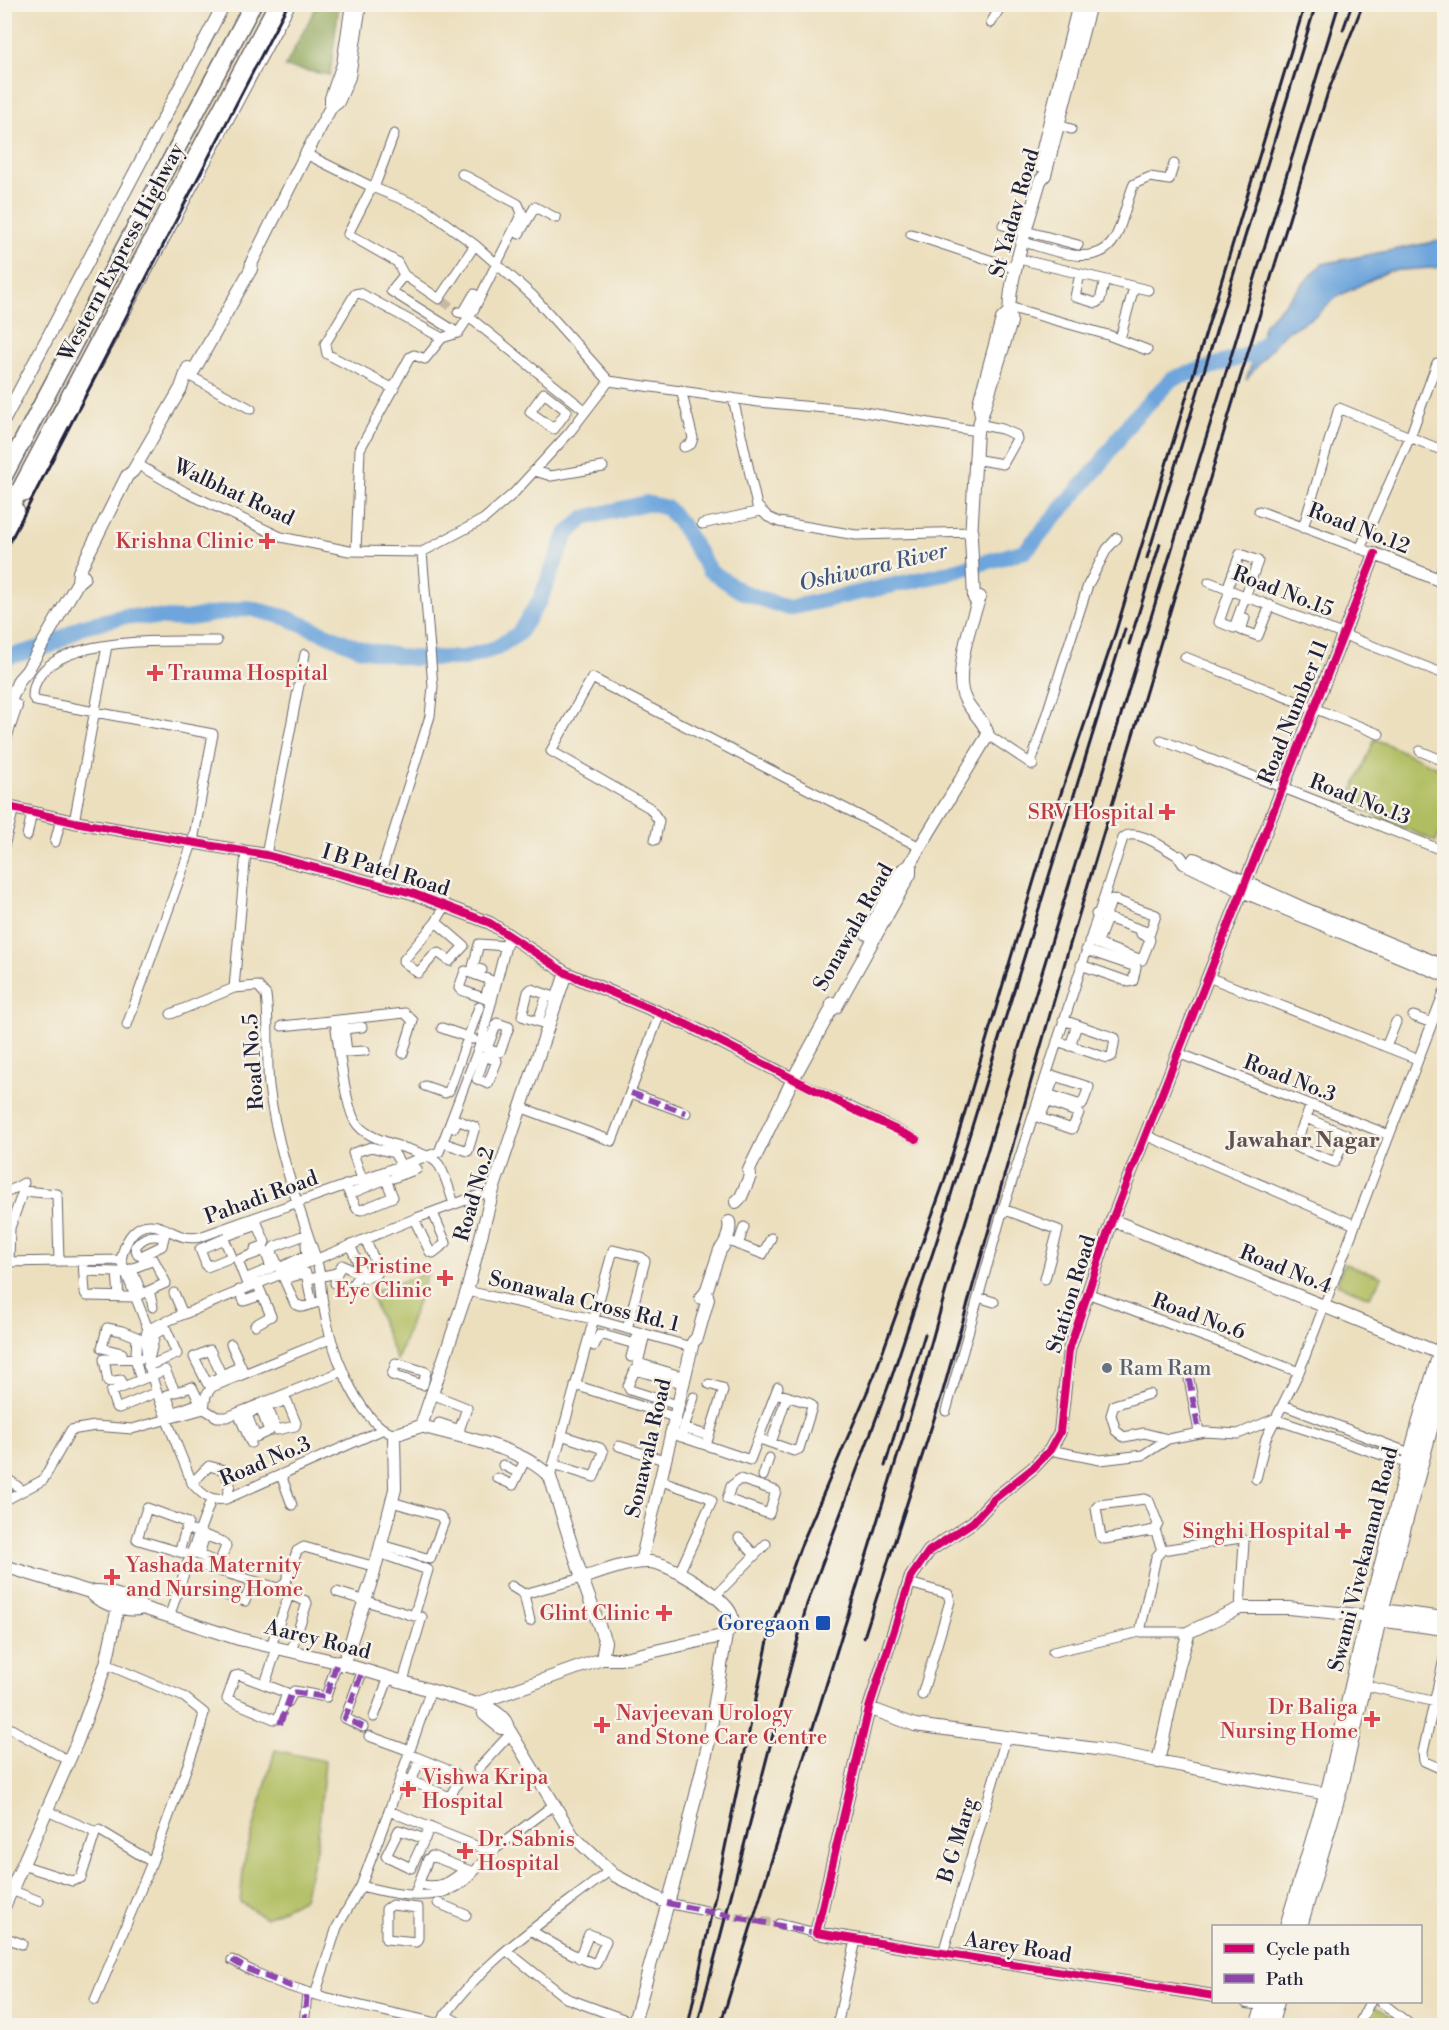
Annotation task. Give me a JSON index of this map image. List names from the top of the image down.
{
  "streets": {
    "highway": ["Western Express Highway"],
    "main road": ["Swami Vivekanand Road"],
    "street": [
      "St Yadav Road",
      "Walbhat Road",
      "Road No.12",
      "Road No.15",
      "Road Number 11",
      "Road No.13",
      "I B Patel Road",
      "Sonawala Road",
      "Road No.5",
      "Road No.3",
      "Road No.2",
      "Pahadi Road",
      "Road No.4",
      "Station Road",
      "Sonawala Cross Rd. 1",
      "Road No.6",
      "Aarey Road",
      "B G Marg"
    ]
  },
  "crossings": [
    ["St Yadav Road", "Sonawala Road"],
    ["Road No.12", "Road Number 11"],
    ["Road No.15", "Road Number 11"],
    ["Road Number 11", "Road No.13"],
    ["Road Number 11", "Road No.3"],
    ["Road Number 11", "Station Road"],
    ["I B Patel Road", "Sonawala Road"],
    ["I B Patel Road", "Road No.2"],
    ["Sonawala Road", "Sonawala Cross Rd. 1"],
    ["Road No.5", "Road No.3"],
    ["Road No.5", "Pahadi Road"],
    ["Road No.3", "Station Road"],
    ["Road No.2", "Sonawala Cross Rd. 1"],
    ["Road No.4", "Station Road"],
    ["Road No.4", "Swami Vivekanand Road"],
    ["Station Road", "Road No.6"],
    ["Aarey Road", "B G Marg"]
  ],
  "districts": ["Jawahar Nagar"],
  "water": ["Oshiwara River"],
  "places": {
    "health": [
      "Krishna Clinic",
      "Trauma Hospital",
      "SRV Hospital",
      "Pristine Eye Clinic",
      "Singhi Hospital",
      "Yashada Maternity and Nursing Home",
      "Glint Clinic",
      "Dr Baliga Nursing Home",
      "Navjeevan Urology and Stone Care Centre",
      "Vishwa Kripa Hospital",
      "Dr. Sabnis Hospital"
    ],
    "other": ["Ram Ram"],
    "transit": ["Goregaon"]
  },
  "legend": ["Cycle path", "Path"]
}
